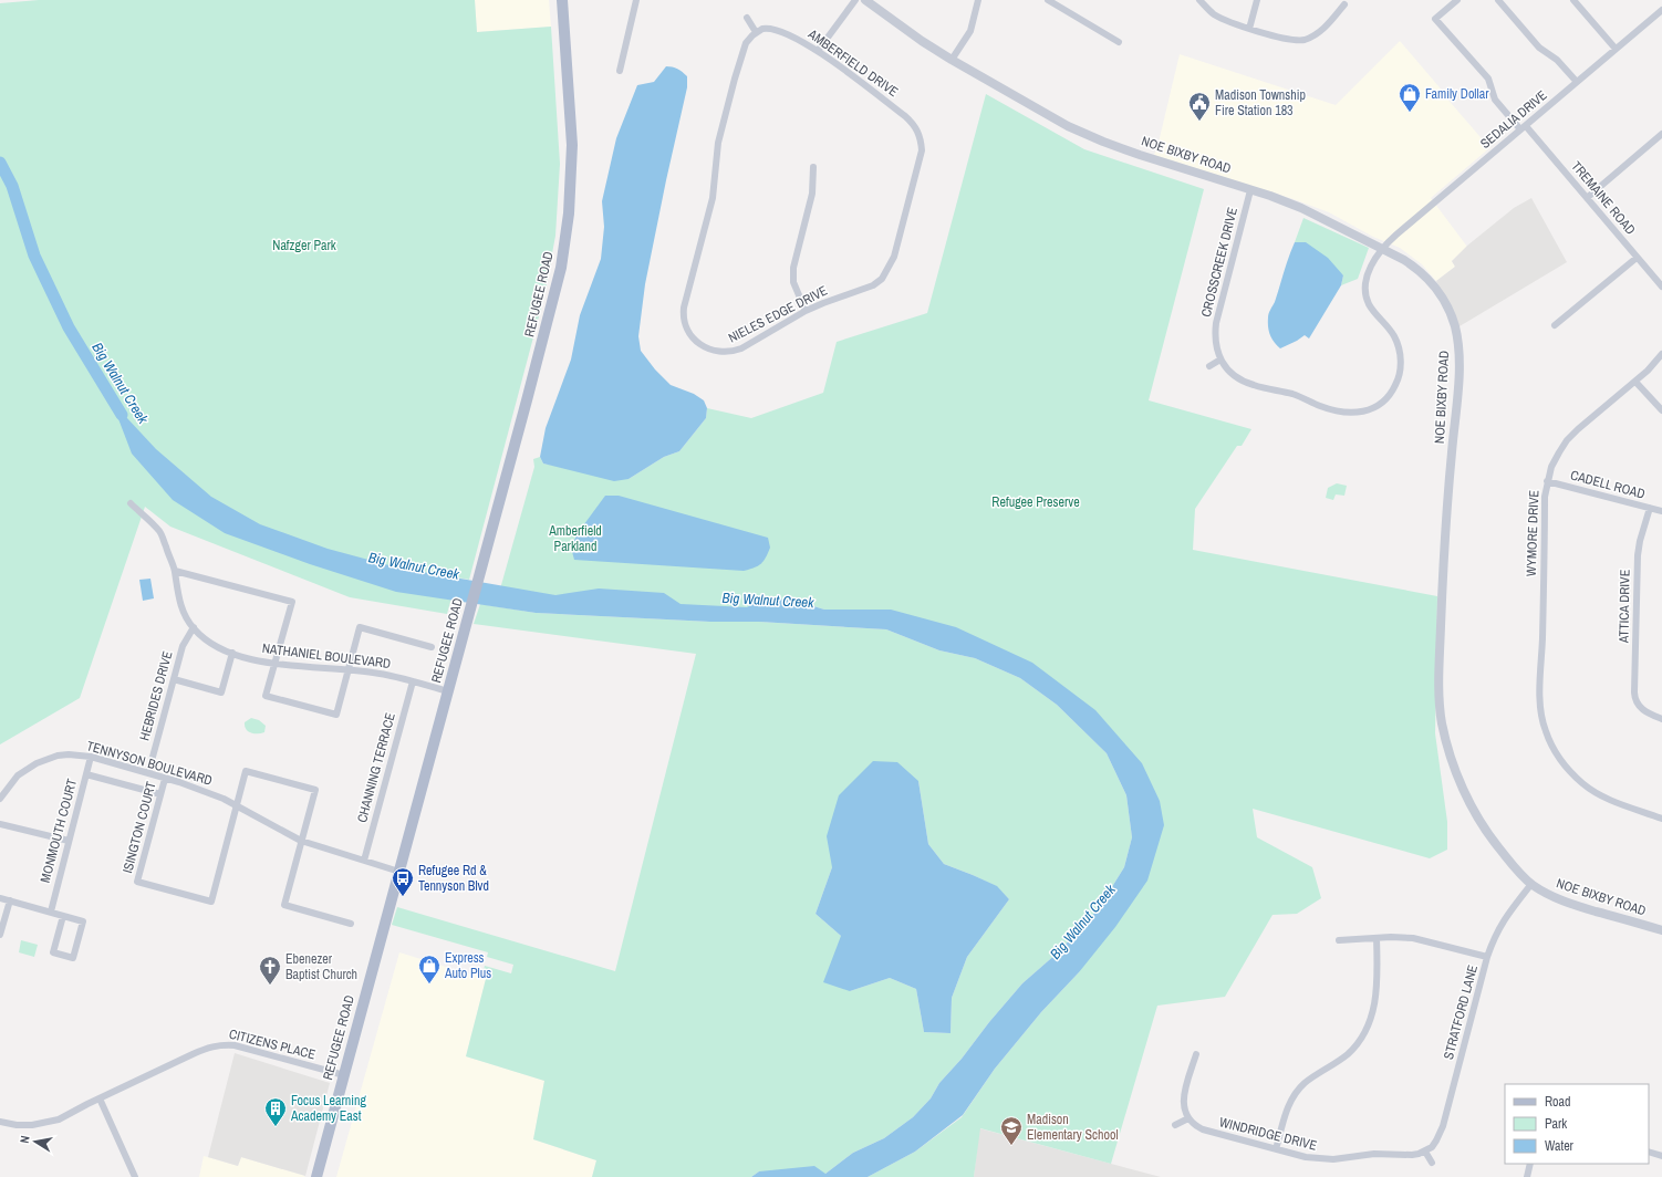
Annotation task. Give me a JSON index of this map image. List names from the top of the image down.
{
  "streets": {
    "main road": ["REFUGEE ROAD"],
    "street": [
      "AMBERFIELD DRIVE",
      "SEDALIA DRIVE",
      "NOE BIXBY ROAD",
      "TREMAINE ROAD",
      "CROSSCREEK DRIVE",
      "NIELES EDGE DRIVE",
      "CADELL ROAD",
      "WYMORE DRIVE",
      "ATTICA DRIVE",
      "NATHANIEL BOULEVARD",
      "HEBRIDES DRIVE",
      "TENNYSON BOULEVARD",
      "CHANNING TERRACE",
      "ISINGTON COURT",
      "MONMOUTH COURT",
      "STRATFORD LANE",
      "CITIZENS PLACE",
      "WINDRIDGE DRIVE"
    ]
  },
  "crossings": [
    ["AMBERFIELD DRIVE", "NIELES EDGE DRIVE"],
    ["SEDALIA DRIVE", "NOE BIXBY ROAD"],
    ["SEDALIA DRIVE", "TREMAINE ROAD"],
    ["SEDALIA DRIVE", "CROSSCREEK DRIVE"],
    ["NOE BIXBY ROAD", "CROSSCREEK DRIVE"],
    ["NOE BIXBY ROAD", "STRATFORD LANE"],
    ["REFUGEE ROAD", "NATHANIEL BOULEVARD"],
    ["REFUGEE ROAD", "TENNYSON BOULEVARD"],
    ["REFUGEE ROAD", "CITIZENS PLACE"],
    ["CADELL ROAD", "WYMORE DRIVE"],
    ["CADELL ROAD", "ATTICA DRIVE"],
    ["NATHANIEL BOULEVARD", "HEBRIDES DRIVE"],
    ["NATHANIEL BOULEVARD", "CHANNING TERRACE"],
    ["HEBRIDES DRIVE", "TENNYSON BOULEVARD"],
    ["TENNYSON BOULEVARD", "CHANNING TERRACE"],
    ["TENNYSON BOULEVARD", "ISINGTON COURT"],
    ["TENNYSON BOULEVARD", "MONMOUTH COURT"],
    ["STRATFORD LANE", "WINDRIDGE DRIVE"]
  ],
  "water": ["Big Walnut Creek"],
  "parks": ["Nafzger Park", "Refugee Preserve", "Amberfield Parkland"],
  "places": {
    "shop": ["Family Dollar", "Express Auto Plus"],
    "public building": ["Madison Township Fire Station 183"],
    "bus stop": ["Refugee Rd & Tennyson Blvd"],
    "church": ["Ebenezer Baptist Church"],
    "building": ["Focus Learning Academy East"],
    "school or university": ["Madison Elementary School"]
  },
  "legend": ["Road", "Park", "Water"],
  "north": "left"
}
